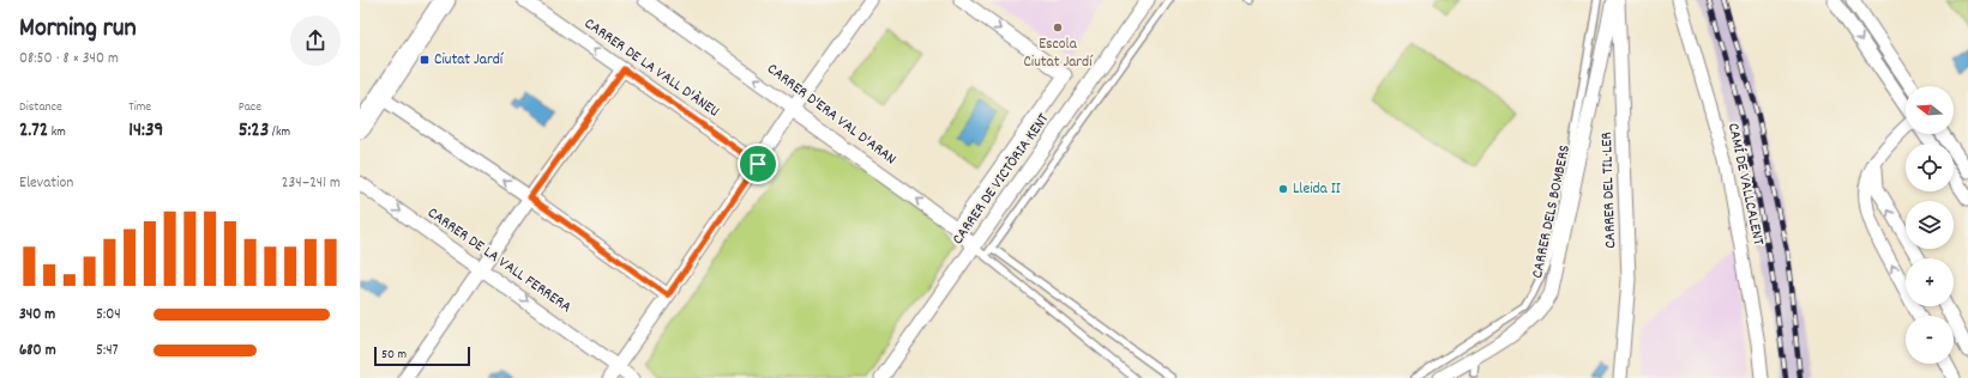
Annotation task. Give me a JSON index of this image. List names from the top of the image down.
{
  "streets": {
    "street": [
      "CARRER DE LA VALL D'ÀNEU",
      "CARRER D'ERA VAL D'ARAN",
      "CARRER DE VICTÒRIA KENT",
      "CAMÍ DE VALLCALENT",
      "CARRER DEL TIL·LER",
      "CARRER DELS BOMBERS",
      "CARRER DE LA VALL FERRERA"
    ]
  },
  "crossings": [
    ["CARRER D'ERA VAL D'ARAN", "CARRER DE VICTÒRIA KENT"]
  ],
  "one_way": ["CARRER DE LA VALL D'ÀNEU", "CARRER D'ERA VAL D'ARAN"],
  "places": {
    "other": ["Escola Ciutat Jardí", "Lleida II"],
    "transit": ["Ciutat Jardí"]
  },
  "scale_bar": "50 m",
  "north": "left",
  "page": {
    "heading": ["Morning run", "08:50 · 8 × 340 m"],
    "stats": [
      ["Distance", "2.72 km"],
      ["Time", "14:39"],
      ["Pace", "5:23 /km"]
    ],
    "map_buttons": ["+", "−"],
    "chart": ["Elevation", "234–241 m"],
    "list": [
      {
        "name": "340 m",
        "note": "5:04"
      },
      {
        "name": "680 m",
        "note": "5:47"
      }
    ],
    "scale": "50 m"
  }
}
